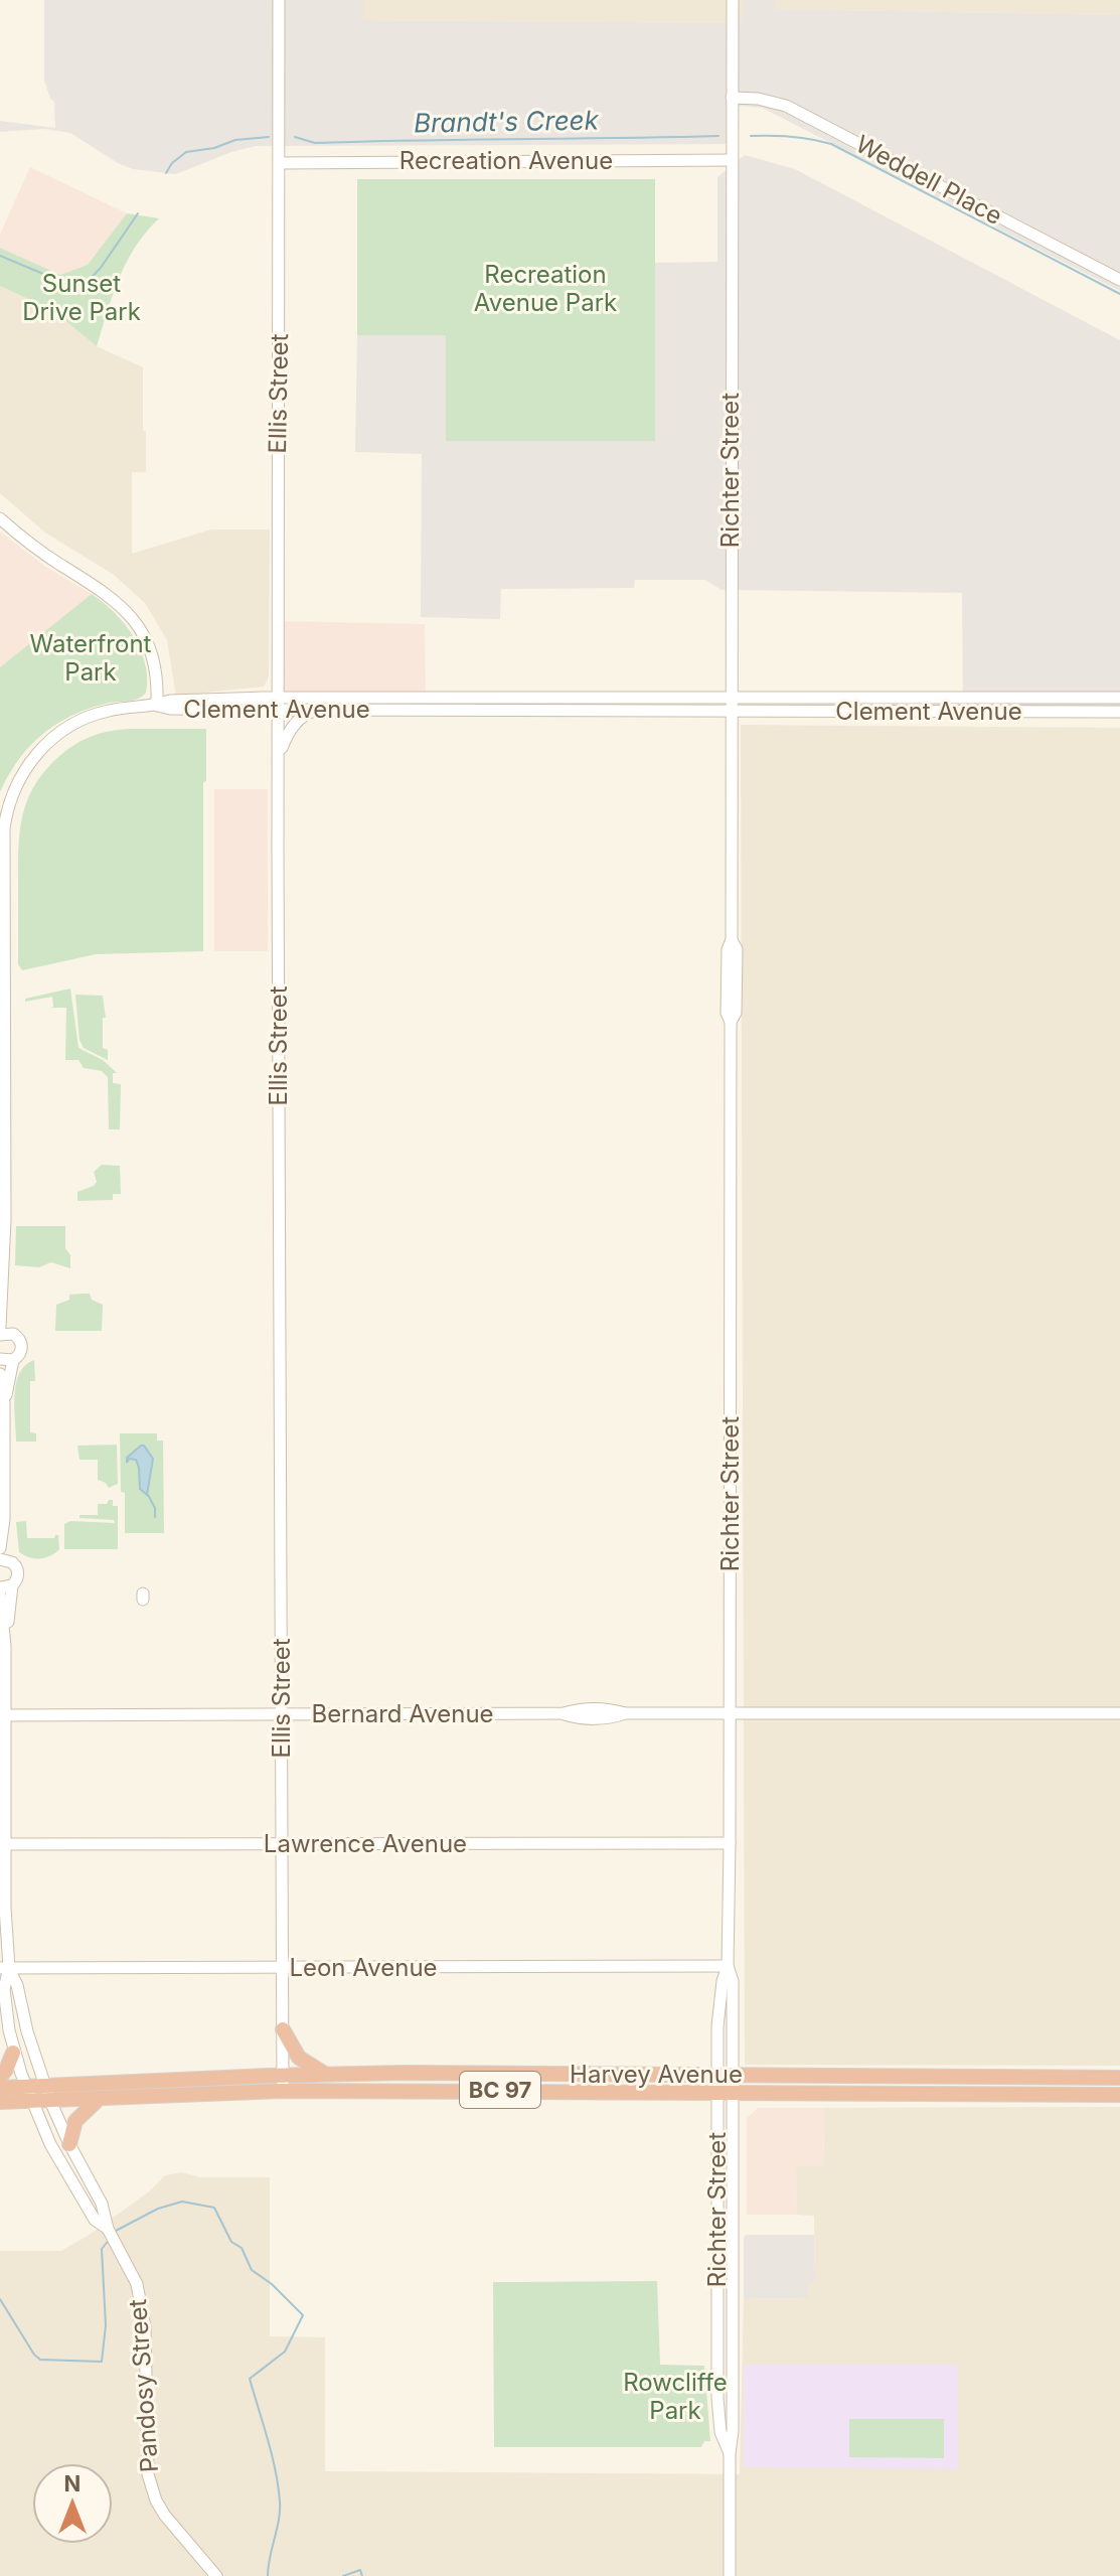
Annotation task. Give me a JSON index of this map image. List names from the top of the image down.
{
  "streets": {
    "highway": ["Harvey Avenue", "BC 97"],
    "street": [
      "Recreation Avenue",
      "Weddell Place",
      "Ellis Street",
      "Richter Street",
      "Clement Avenue",
      "Bernard Avenue",
      "Lawrence Avenue",
      "Leon Avenue",
      "Pandosy Street"
    ]
  },
  "crossings": [
    ["Recreation Avenue", "Ellis Street"],
    ["Recreation Avenue", "Richter Street"],
    ["Weddell Place", "Richter Street"],
    ["Ellis Street", "Clement Avenue"],
    ["Ellis Street", "Bernard Avenue"],
    ["Ellis Street", "Lawrence Avenue"],
    ["Ellis Street", "Leon Avenue"],
    ["Ellis Street", "Harvey Avenue"],
    ["Richter Street", "Clement Avenue"],
    ["Richter Street", "Bernard Avenue"],
    ["Richter Street", "Lawrence Avenue"],
    ["Richter Street", "Leon Avenue"],
    ["Richter Street", "Harvey Avenue"],
    ["Leon Avenue", "Pandosy Street"],
    ["Harvey Avenue", "Pandosy Street"]
  ],
  "water": ["Brandt's Creek"],
  "parks": [
    "Recreation Avenue Park",
    "Sunset Drive Park",
    "Waterfront Park",
    "Rowcliffe Park"
  ],
  "north": "top"
}
